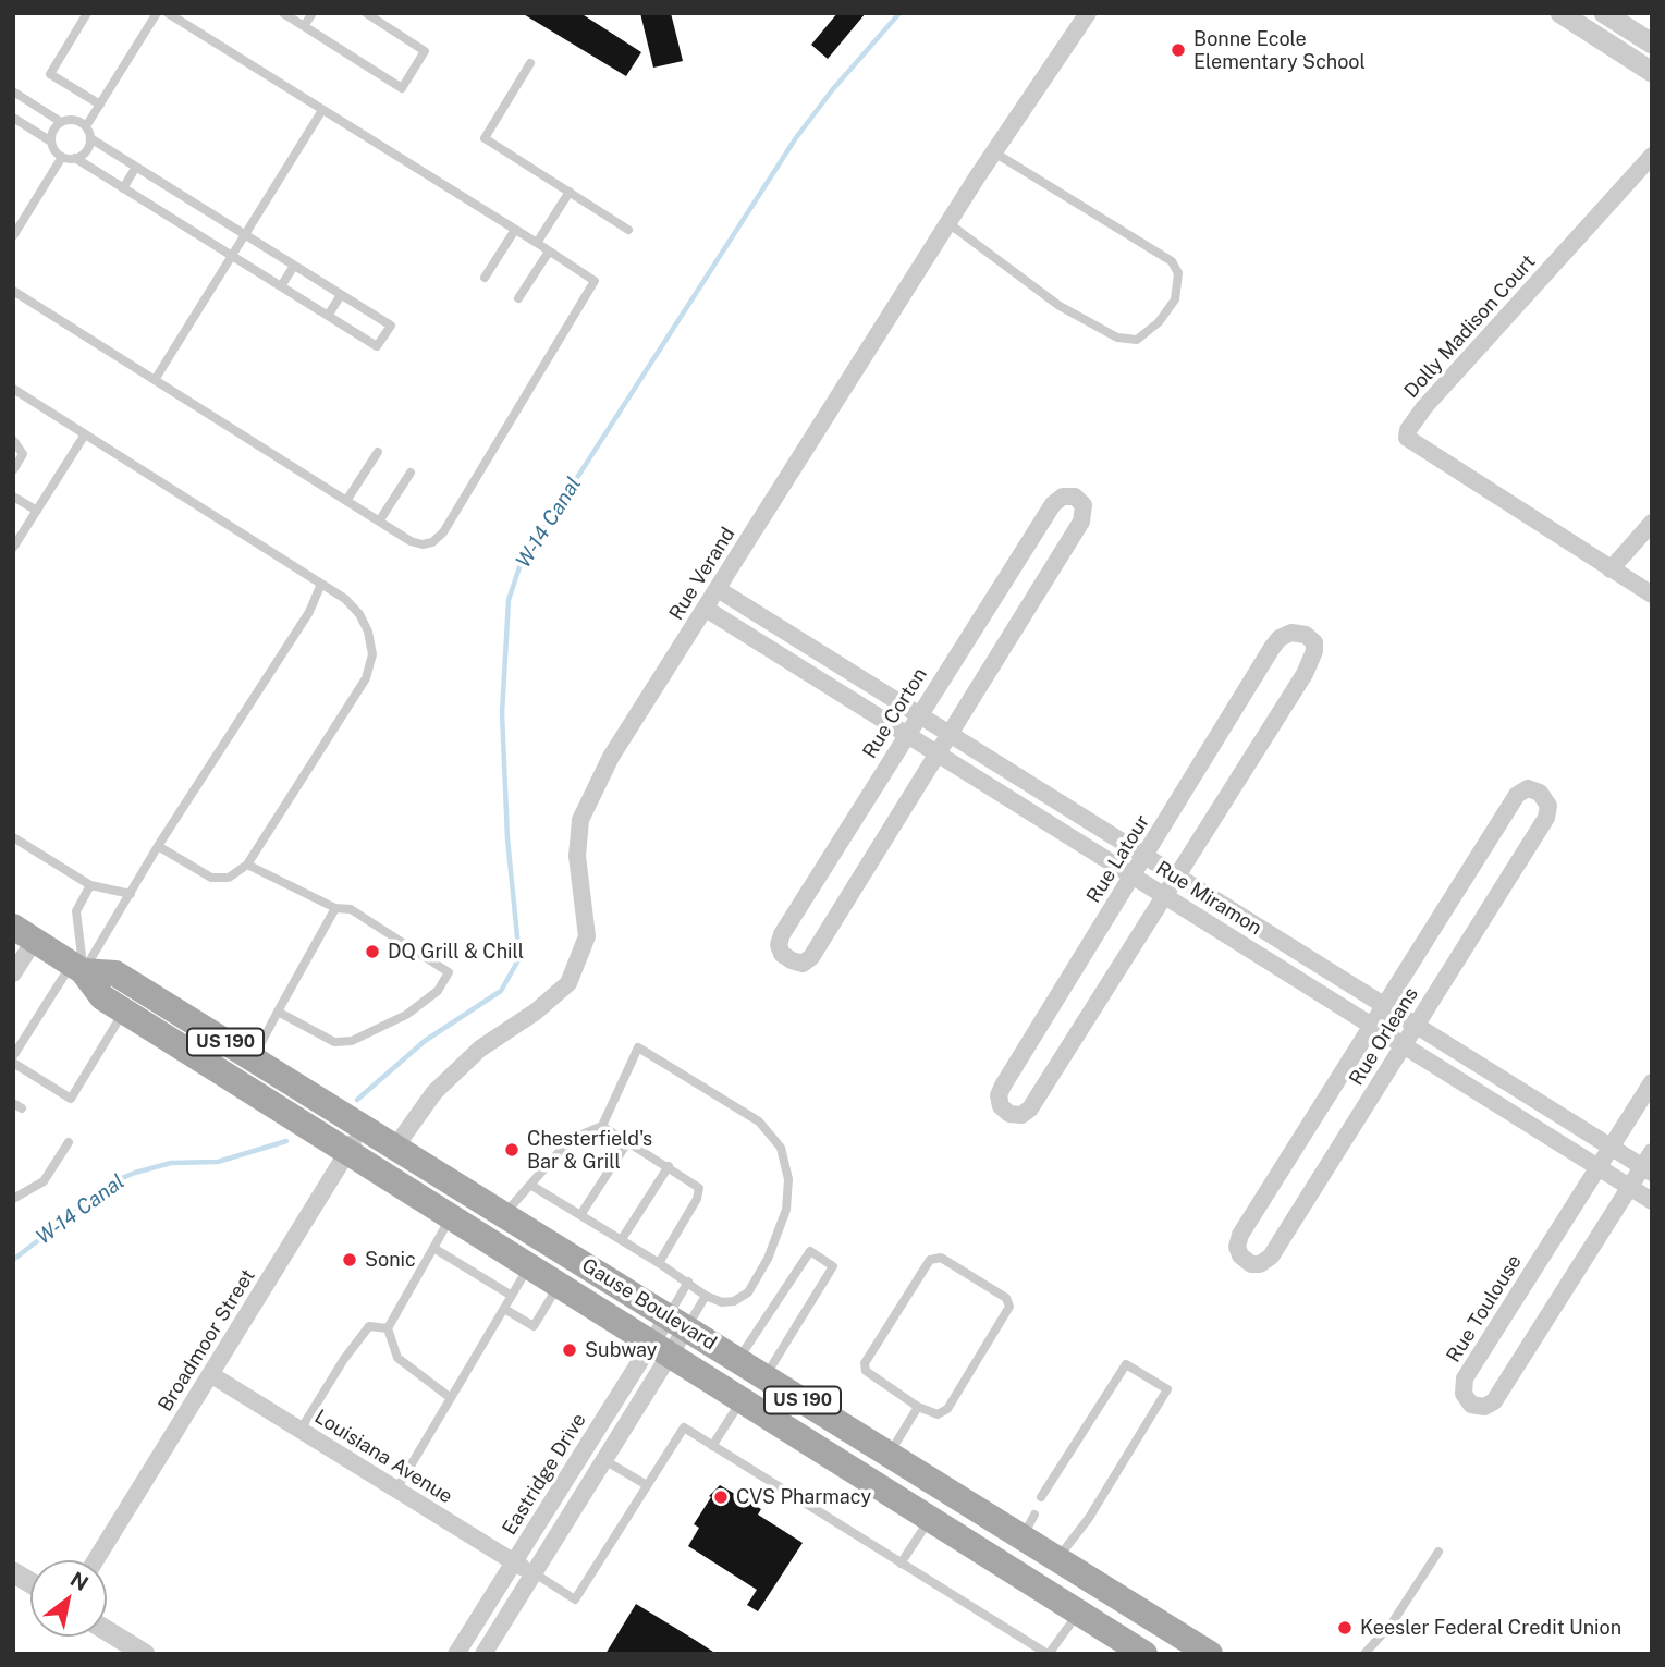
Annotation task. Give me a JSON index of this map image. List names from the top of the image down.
{
  "streets": {
    "main road": ["US 190", "Gause Boulevard"],
    "street": [
      "Dolly Madison Court",
      "Rue Verand",
      "Rue Corton",
      "Rue Latour",
      "Rue Miramon",
      "Rue Orleans",
      "Rue Toulouse",
      "Broadmoor Street",
      "Louisiana Avenue",
      "Eastridge Drive"
    ]
  },
  "crossings": [
    ["Rue Verand", "Rue Miramon"],
    ["Rue Verand", "Gause Boulevard"],
    ["Rue Corton", "Rue Miramon"],
    ["Rue Latour", "Rue Miramon"],
    ["Rue Miramon", "Rue Orleans"],
    ["Rue Miramon", "Rue Toulouse"],
    ["Gause Boulevard", "Broadmoor Street"],
    ["Gause Boulevard", "Eastridge Drive"],
    ["Broadmoor Street", "Louisiana Avenue"],
    ["Louisiana Avenue", "Eastridge Drive"]
  ],
  "water": ["W-14 Canal"],
  "places": [
    "Bonne Ecole Elementary School",
    "DQ Grill & Chill",
    "Chesterfield's Bar & Grill",
    "Sonic",
    "Subway",
    "CVS Pharmacy",
    "Keesler Federal Credit Union"
  ],
  "north": "top right"
}
